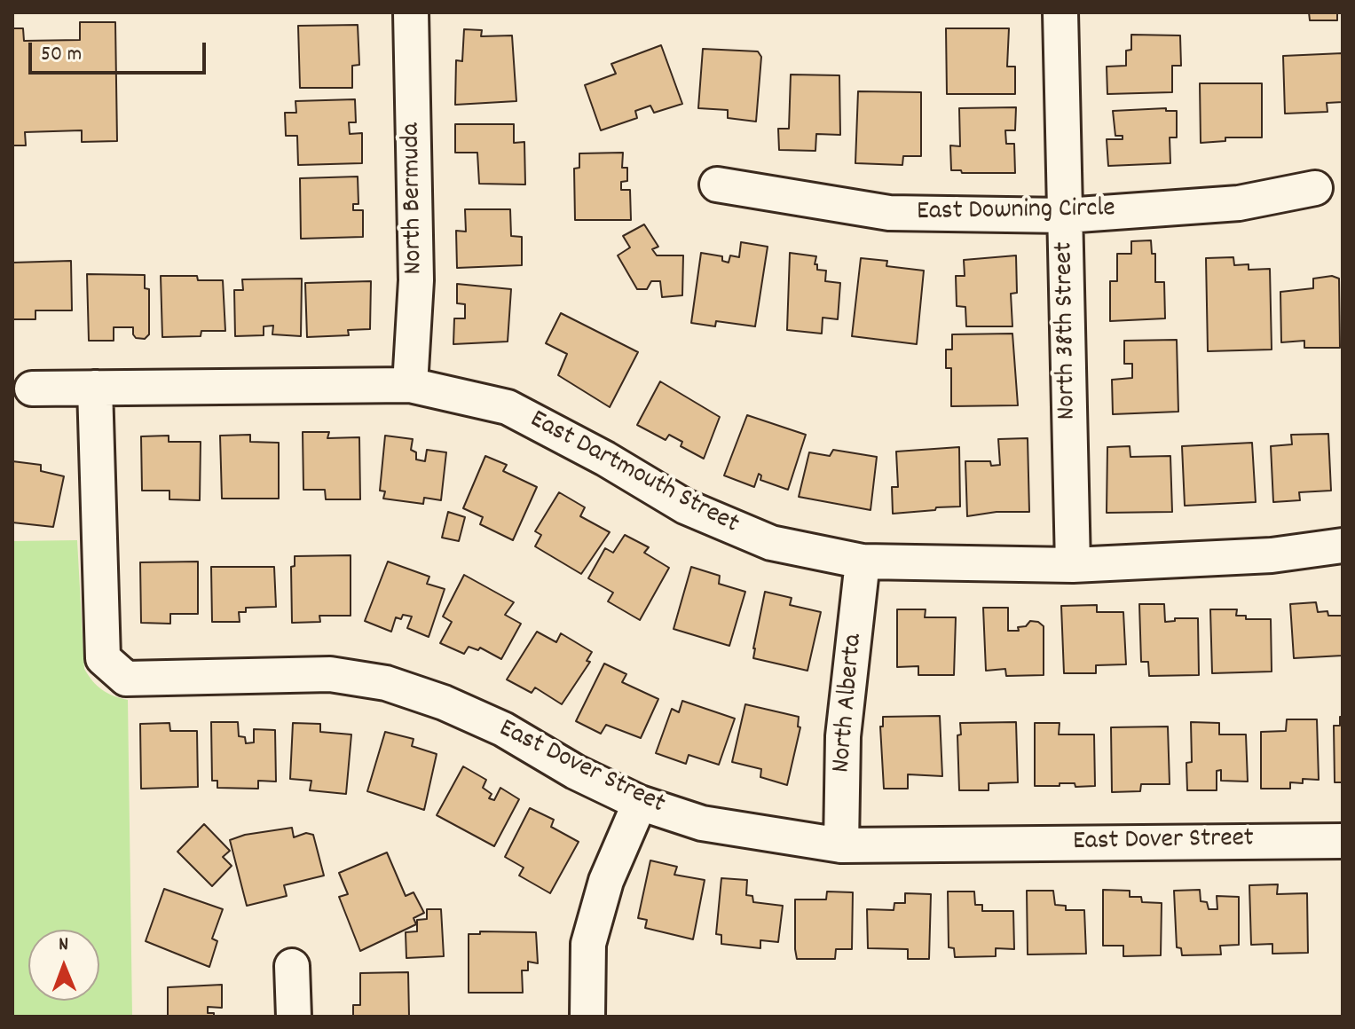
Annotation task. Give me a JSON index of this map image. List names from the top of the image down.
{
  "streets": {
    "street": [
      "North Bermuda",
      "East Downing Circle",
      "North 38th Street",
      "East Dartmouth Street",
      "North Alberta",
      "East Dover Street"
    ]
  },
  "crossings": [
    ["North Bermuda", "East Dartmouth Street"],
    ["East Downing Circle", "North 38th Street"],
    ["North 38th Street", "East Dartmouth Street"],
    ["East Dartmouth Street", "North Alberta"],
    ["East Dartmouth Street", "East Dover Street"],
    ["North Alberta", "East Dover Street"]
  ],
  "scale_bar": "50 m",
  "north": "top"
}
